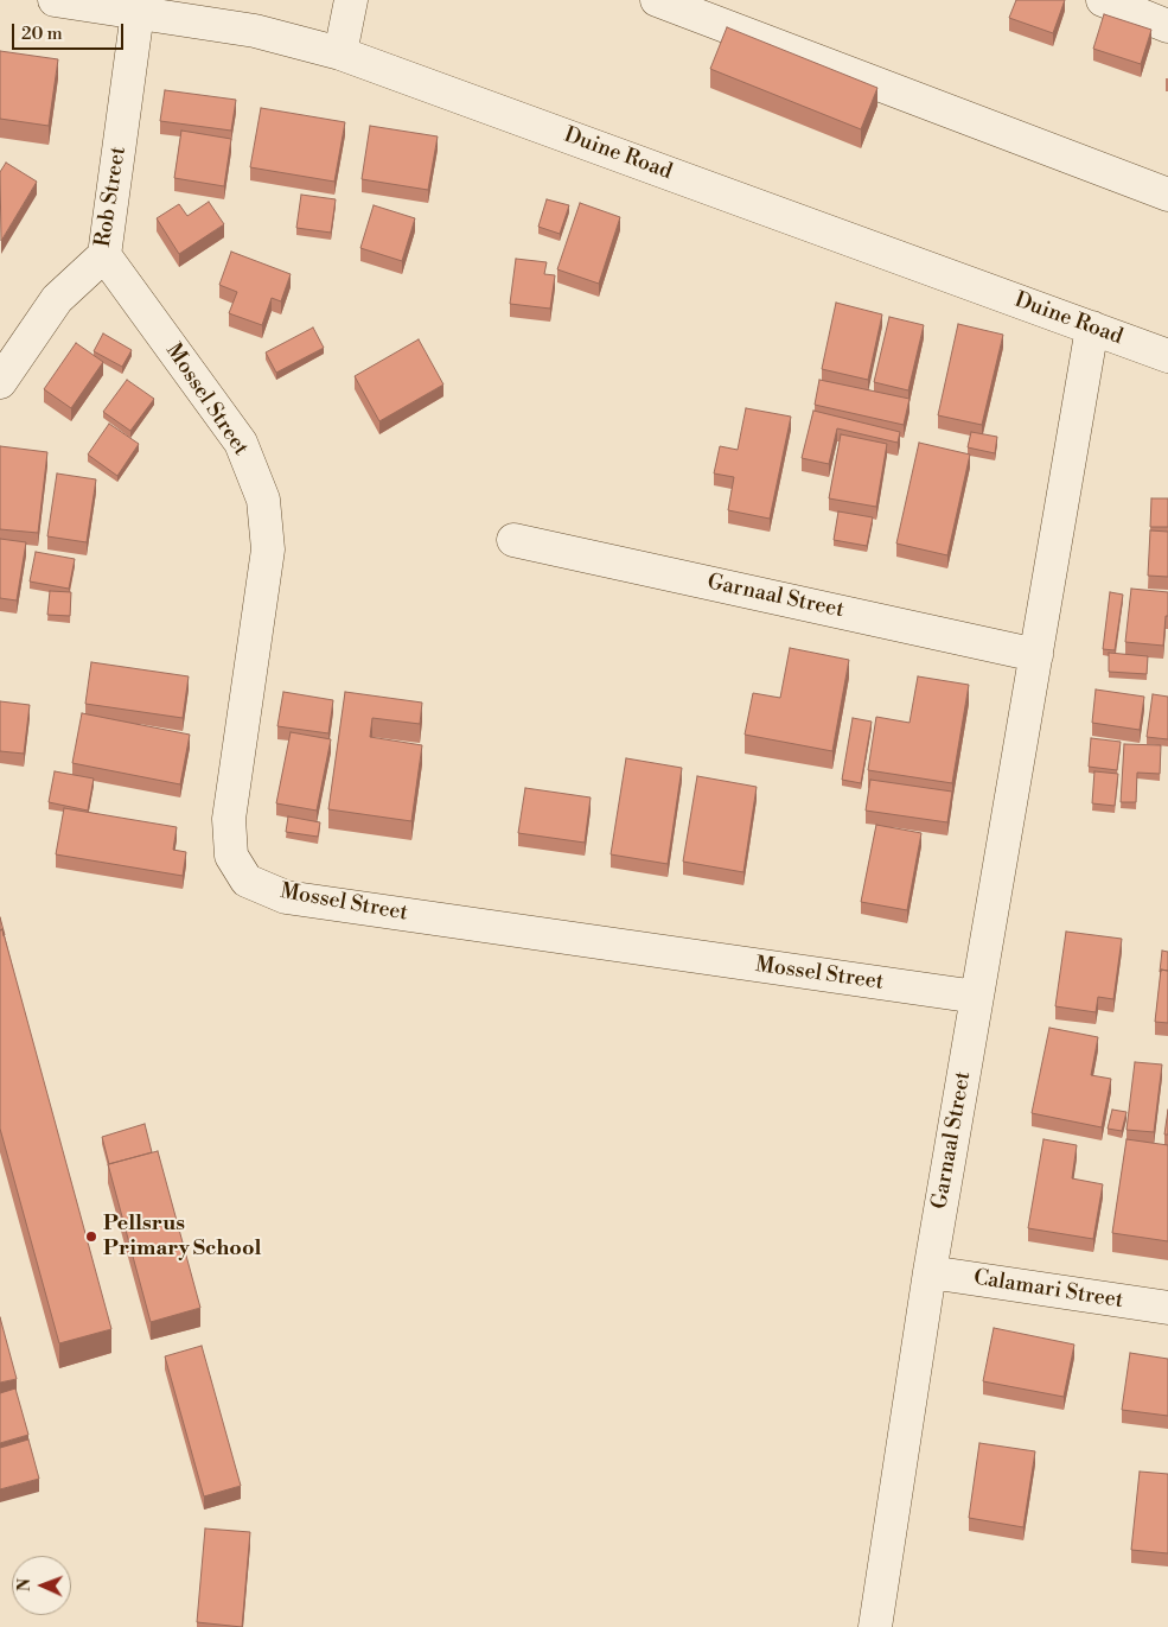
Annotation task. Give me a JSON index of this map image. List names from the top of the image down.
{
  "streets": {
    "street": [
      "Duine Road",
      "Rob Street",
      "Mossel Street",
      "Garnaal Street",
      "Calamari Street"
    ]
  },
  "crossings": [
    ["Duine Road", "Rob Street"],
    ["Duine Road", "Garnaal Street"],
    ["Rob Street", "Mossel Street"],
    ["Mossel Street", "Garnaal Street"],
    ["Garnaal Street", "Calamari Street"]
  ],
  "places": ["Pellsrus Primary School"],
  "scale_bar": "20 m",
  "north": "left"
}
